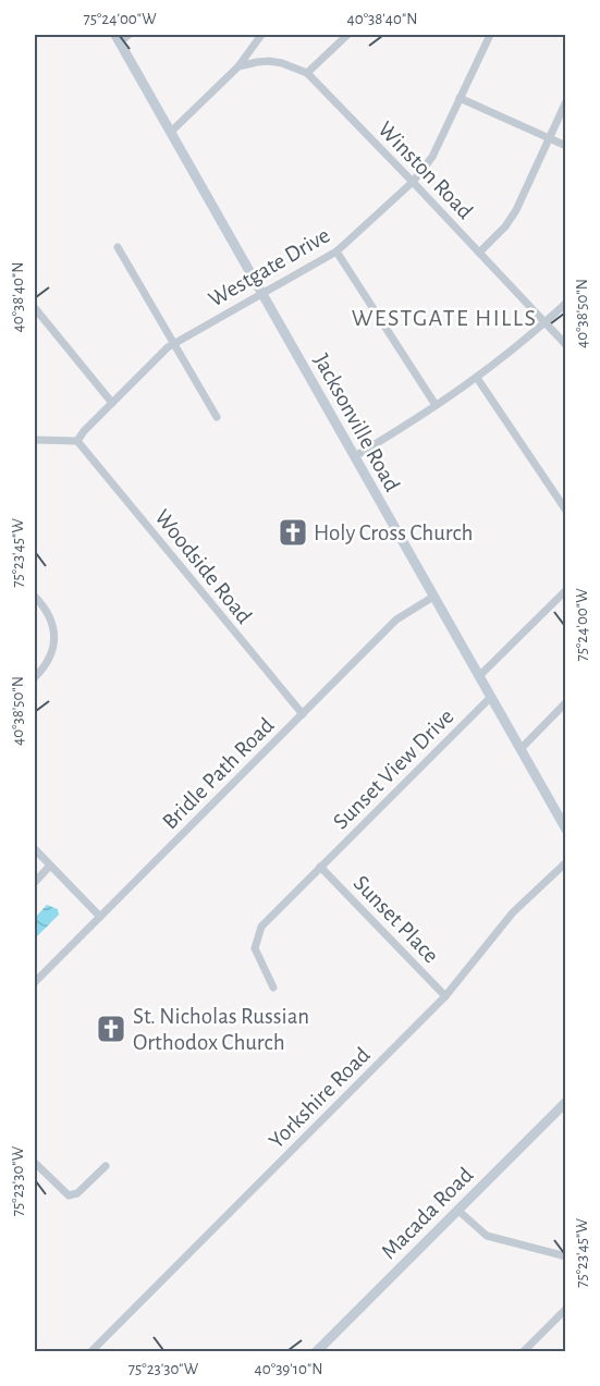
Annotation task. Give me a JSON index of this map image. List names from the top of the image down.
{
  "streets": {
    "street": [
      "Winston Road",
      "Westgate Drive",
      "Jacksonville Road",
      "Woodside Road",
      "Sunset View Drive",
      "Bridle Path Road",
      "Sunset Place",
      "Yorkshire Road",
      "Macada Road"
    ]
  },
  "crossings": [
    ["Winston Road", "Westgate Drive"],
    ["Westgate Drive", "Jacksonville Road"],
    ["Westgate Drive", "Woodside Road"],
    ["Jacksonville Road", "Sunset View Drive"],
    ["Jacksonville Road", "Bridle Path Road"],
    ["Woodside Road", "Bridle Path Road"],
    ["Sunset View Drive", "Sunset Place"],
    ["Sunset Place", "Yorkshire Road"]
  ],
  "districts": ["WESTGATE HILLS"],
  "places": {
    "church": ["Holy Cross Church", "St. Nicholas Russian Orthodox Church"]
  },
  "coordinates": [
    "75°24'00\"W",
    "40°38'40\"N",
    "40°38'50\"N",
    "75°23'45\"W",
    "75°23'30\"W",
    "40°39'10\"N"
  ]
}
